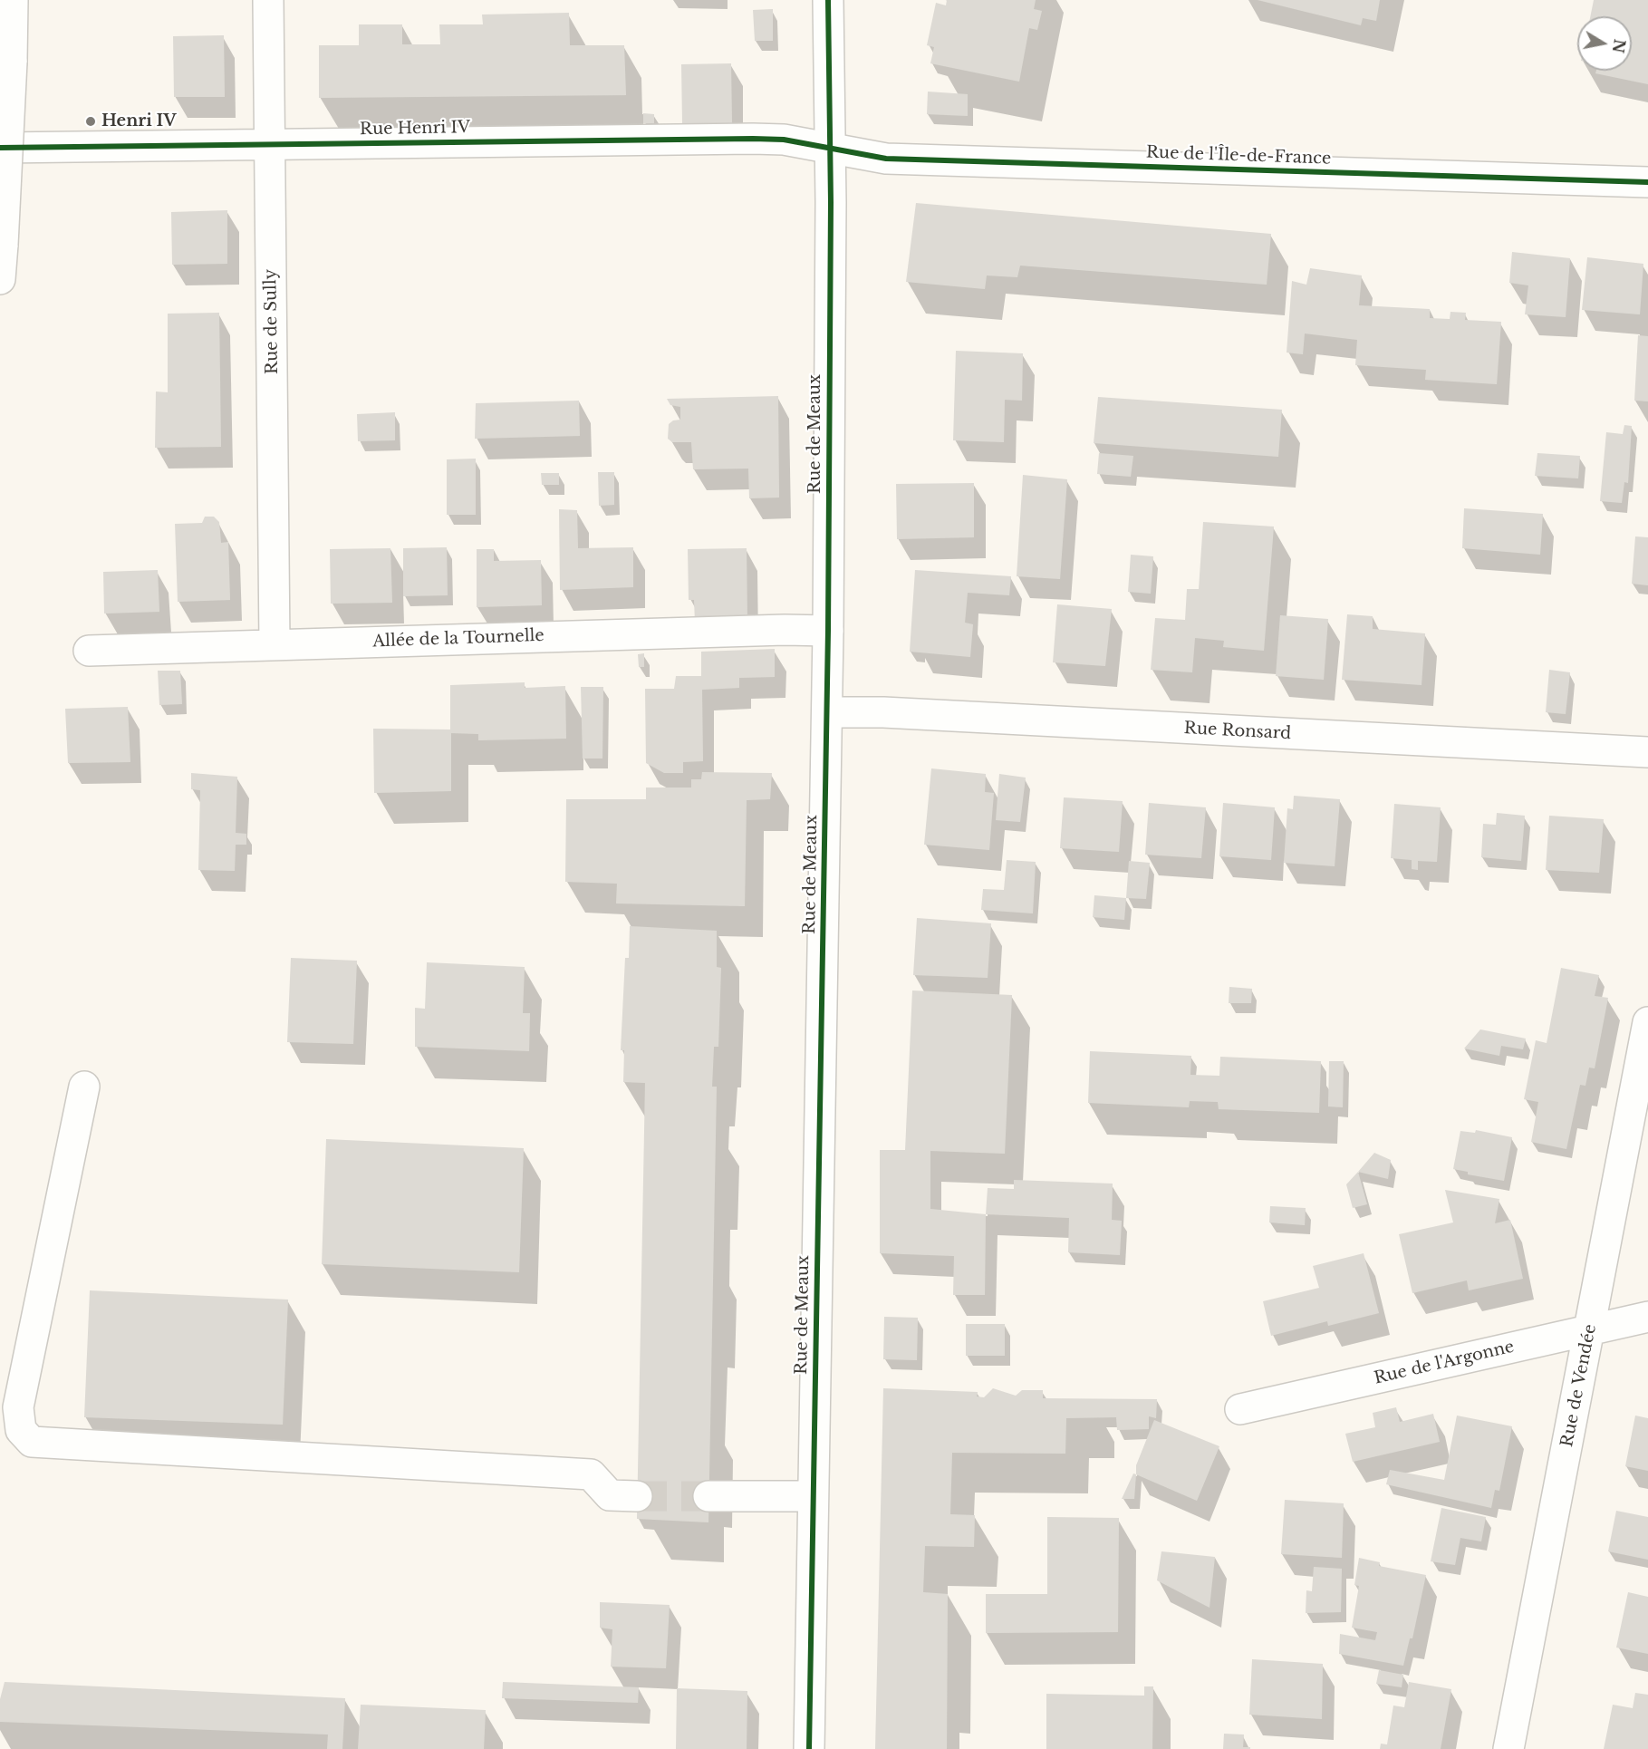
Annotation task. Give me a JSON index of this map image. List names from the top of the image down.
{
  "streets": {
    "main road": [
      "Rue Henri IV",
      "Rue de l'Île-de-France",
      "Rue de Sully",
      "Rue de Meaux",
      "Allée de la Tournelle",
      "Rue Ronsard",
      "Rue de l'Argonne",
      "Rue de Vendée"
    ]
  },
  "crossings": [
    ["Rue Henri IV", "Rue de l'Île-de-France"],
    ["Rue Henri IV", "Rue de Sully"],
    ["Rue Henri IV", "Rue de Meaux"],
    ["Rue de l'Île-de-France", "Rue de Meaux"],
    ["Rue de Sully", "Allée de la Tournelle"],
    ["Rue de Meaux", "Allée de la Tournelle"],
    ["Rue de Meaux", "Rue Ronsard"],
    ["Rue de l'Argonne", "Rue de Vendée"]
  ],
  "places": ["Henri IV"],
  "north": "right"
}
